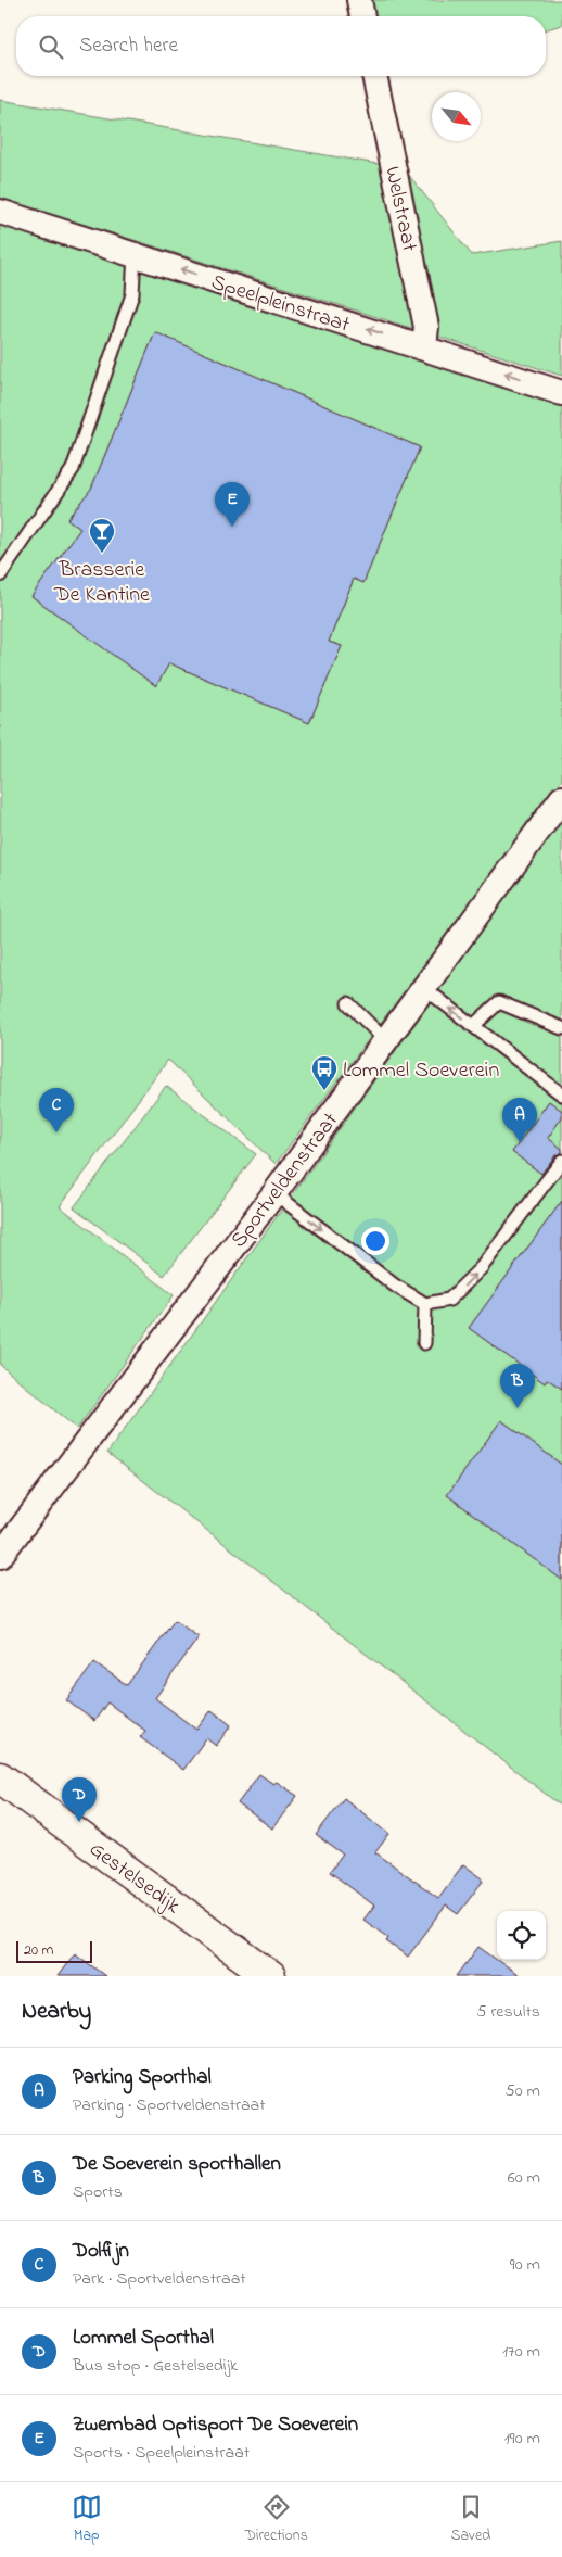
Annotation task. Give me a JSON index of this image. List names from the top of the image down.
{
  "streets": {
    "main road": ["Gestelsedijk"],
    "street": ["Welstraat", "Speelpleinstraat", "Sportveldenstraat"]
  },
  "crossings": [
    ["Welstraat", "Speelpleinstraat"]
  ],
  "one_way": ["Speelpleinstraat"],
  "places": {
    "bar": ["Brasserie De Kantine"],
    "bus stop": ["Lommel Soeverein"]
  },
  "scale_bar": "20 m",
  "north": "bottom right",
  "page": {
    "search": "Search here",
    "pins": [
      "E",
      "C",
      "A",
      "B",
      "D"
    ],
    "scale": "20 m",
    "heading": ["Nearby", "5 results"],
    "list": [
      {
        "mark": "A",
        "name": "Parking Sporthal",
        "note": "Parking · Sportveldenstraat",
        "value": "50 m"
      },
      {
        "mark": "B",
        "name": "De Soeverein sporthallen",
        "note": "Sports",
        "value": "60 m"
      },
      {
        "mark": "C",
        "name": "Dolfijn",
        "note": "Park · Sportveldenstraat",
        "value": "90 m"
      },
      {
        "mark": "D",
        "name": "Lommel Sporthal",
        "note": "Bus stop · Gestelsedijk",
        "value": "170 m"
      },
      {
        "mark": "E",
        "name": "Zwembad Optisport De Soeverein",
        "note": "Sports · Speelpleinstraat",
        "value": "190 m"
      }
    ],
    "nav": ["Map", "Directions", "Saved"]
  }
}
